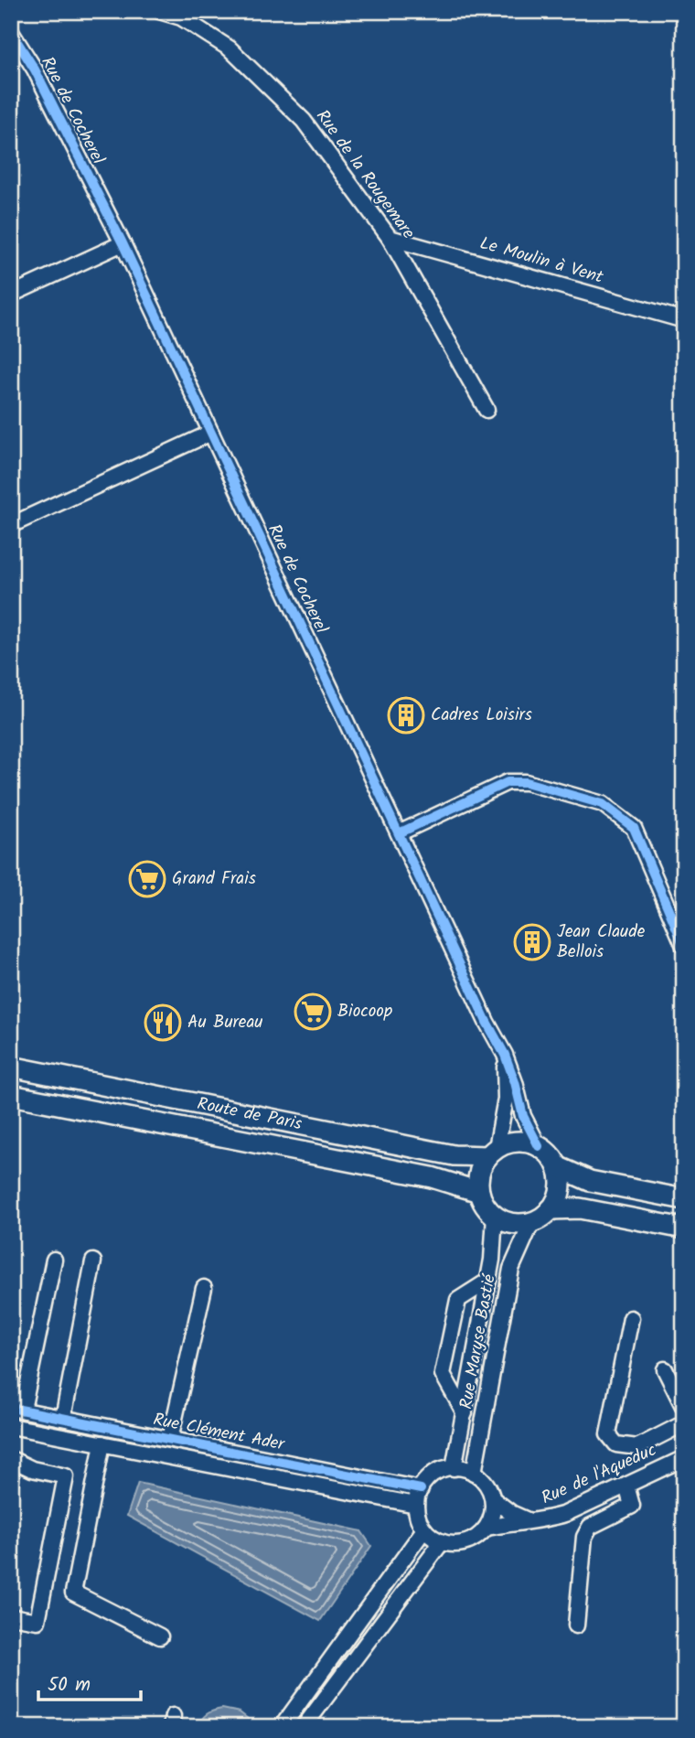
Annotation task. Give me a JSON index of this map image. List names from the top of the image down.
{
  "streets": {
    "main road": ["Route de Paris"],
    "street": [
      "Rue de Cocherel",
      "Rue de la Rougemare",
      "Le Moulin à Vent",
      "Rue Maryse Bastié",
      "Rue Clément Ader",
      "Rue de l'Aqueduc"
    ]
  },
  "crossings": [
    ["Rue de Cocherel", "Route de Paris"],
    ["Rue de Cocherel", "Rue Maryse Bastié"],
    ["Rue de la Rougemare", "Le Moulin à Vent"],
    ["Route de Paris", "Rue Maryse Bastié"],
    ["Rue Maryse Bastié", "Rue Clément Ader"],
    ["Rue Maryse Bastié", "Rue de l'Aqueduc"],
    ["Rue Clément Ader", "Rue de l'Aqueduc"]
  ],
  "places": {
    "building": ["Cadres Loisirs", "Jean Claude Bellois"],
    "supermarket": ["Grand Frais", "Biocoop"],
    "restaurant": ["Au Bureau"]
  },
  "scale_bar": "50 m"
}
